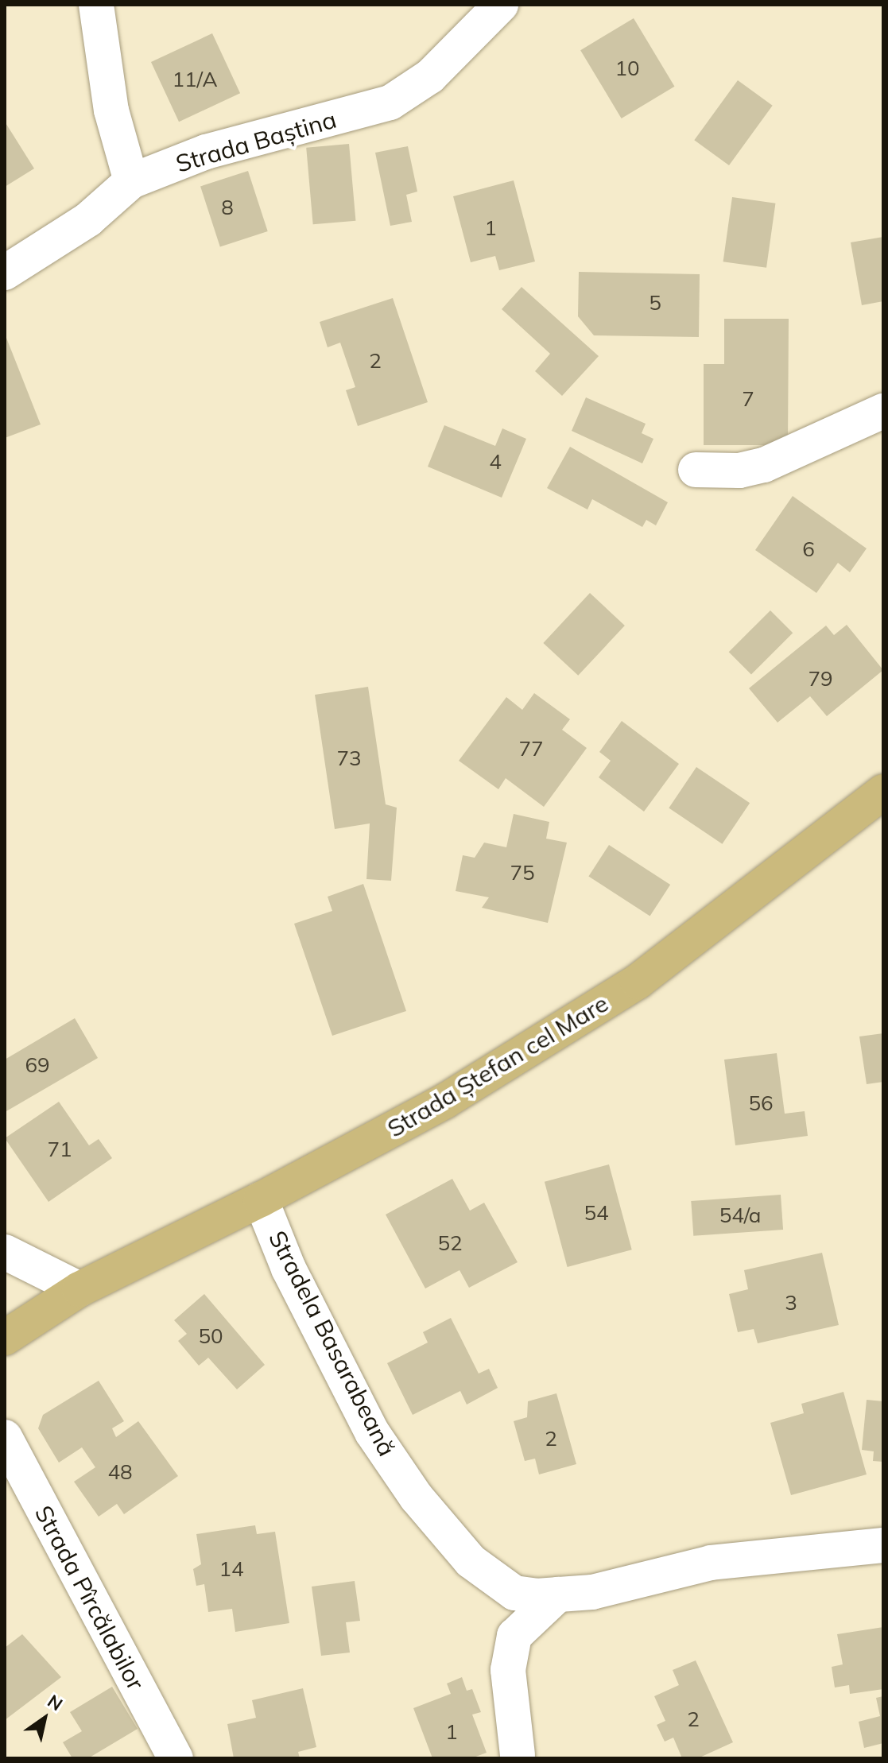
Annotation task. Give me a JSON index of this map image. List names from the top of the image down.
{
  "streets": {
    "main road": ["Strada Ștefan cel Mare"],
    "street": ["Strada Baștina", "Stradela Basarabeană", "Strada Pîrcălabilor"]
  },
  "crossings": [
    ["Strada Ștefan cel Mare", "Stradela Basarabeană"]
  ],
  "house_numbers": [
    "10",
    "11/A",
    "8",
    "1",
    "5",
    "2",
    "7",
    "4",
    "6",
    "79",
    "77",
    "73",
    "75",
    "69",
    "56",
    "71",
    "54",
    "54/a",
    "52",
    "3",
    "50",
    "2",
    "48",
    "14",
    "2",
    "1"
  ],
  "north": "top right"
}
